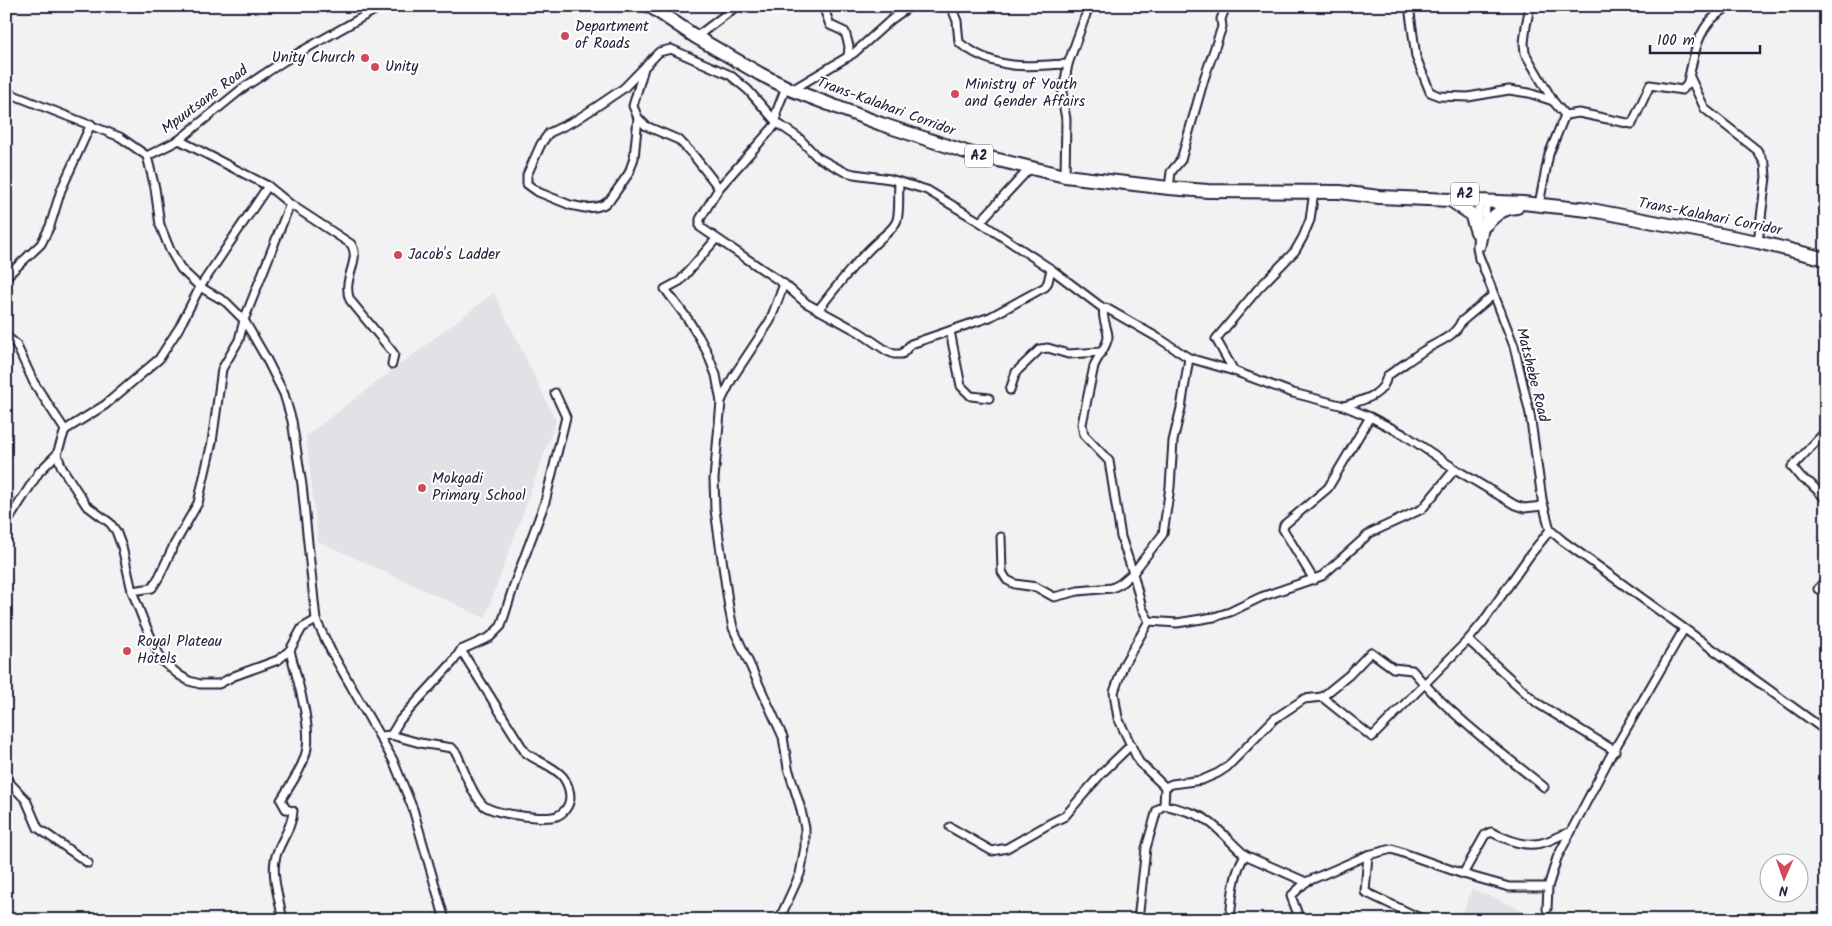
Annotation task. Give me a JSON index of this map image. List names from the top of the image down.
{
  "streets": {
    "highway": ["Trans-Kalahari Corridor", "A2"],
    "street": ["Mpuutsane Road", "Matshebe Road"]
  },
  "places": [
    "Department of Roads",
    "Unity Church",
    "Unity",
    "Ministry of Youth and Gender Affairs",
    "Jacob's Ladder",
    "Mokgadi Primary School",
    "Royal Plateau Hotels"
  ],
  "scale_bar": "100 m",
  "north": "bottom"
}
